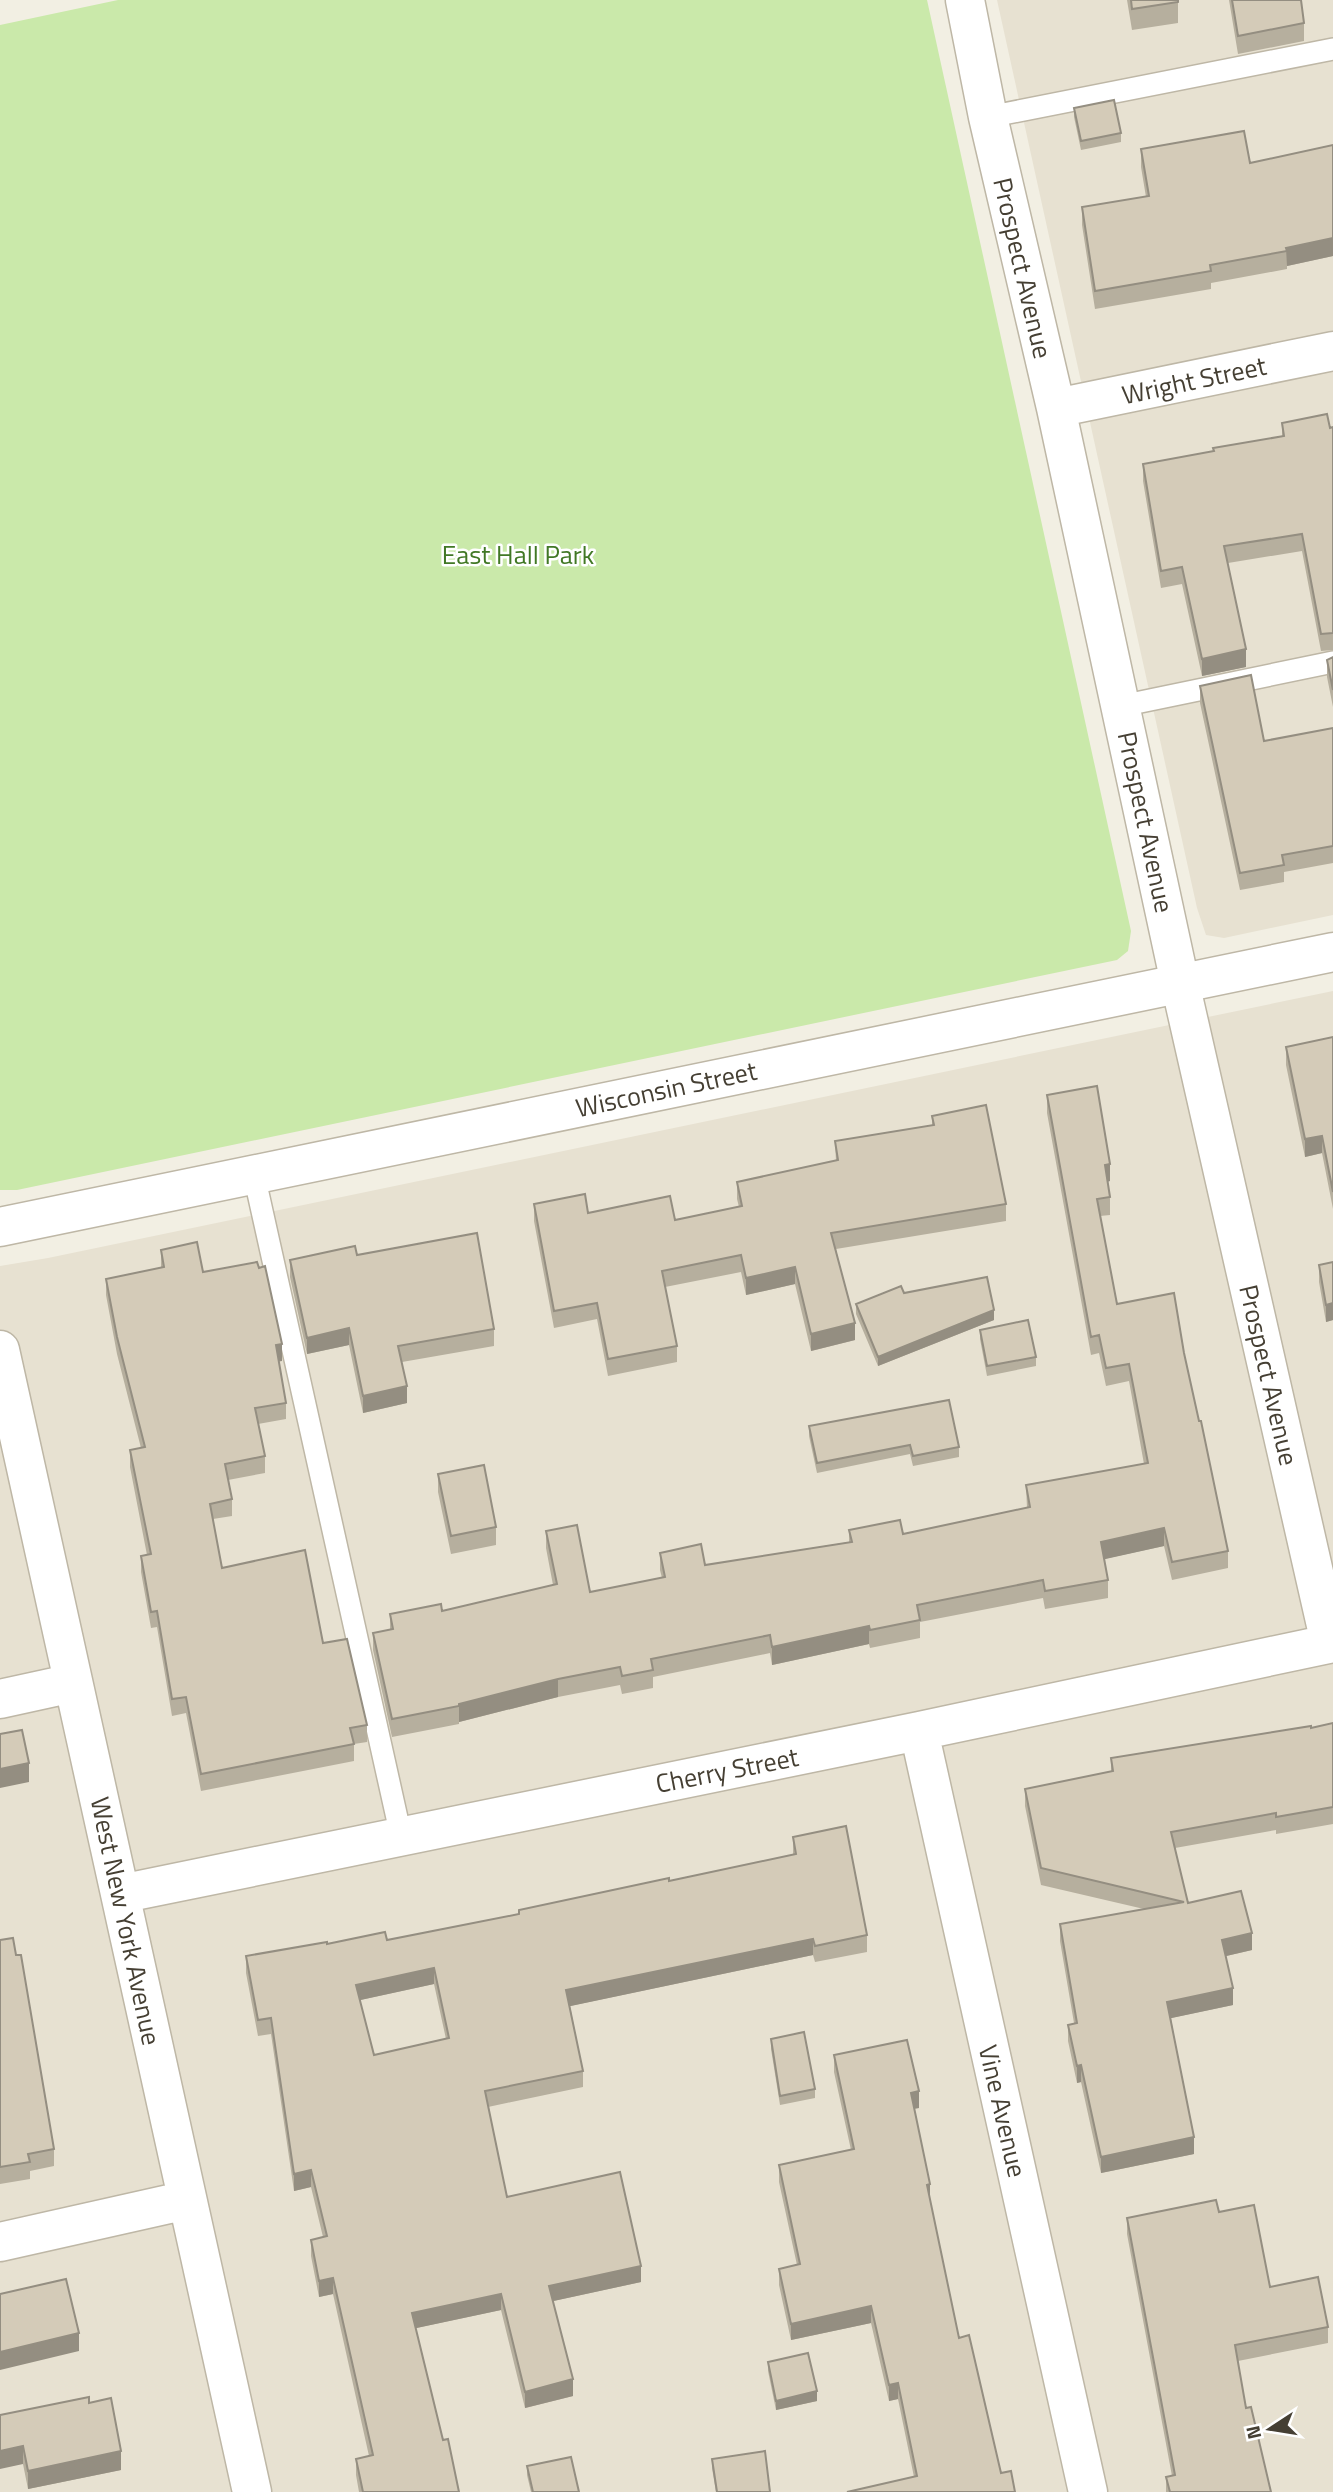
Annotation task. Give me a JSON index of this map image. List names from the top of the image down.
{
  "streets": {
    "street": [
      "Prospect Avenue",
      "Wright Street",
      "Wisconsin Street",
      "Cherry Street",
      "West New York Avenue",
      "Vine Avenue"
    ]
  },
  "crossings": [
    ["Prospect Avenue", "Wright Street"],
    ["Prospect Avenue", "Wisconsin Street"],
    ["Prospect Avenue", "Cherry Street"],
    ["Cherry Street", "West New York Avenue"],
    ["Cherry Street", "Vine Avenue"]
  ],
  "parks": ["East Hall Park"],
  "north": "left"
}
